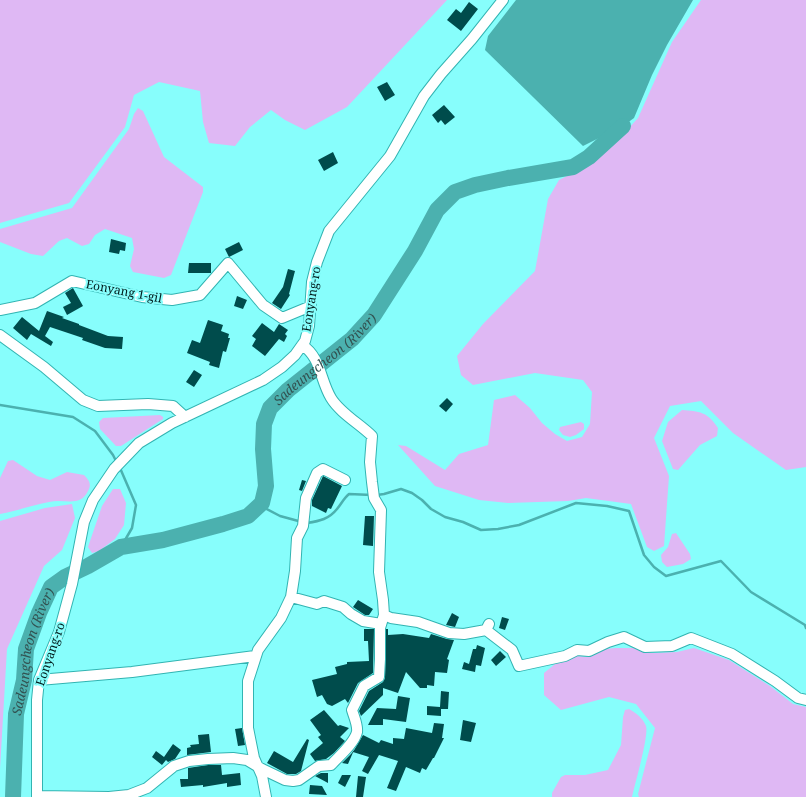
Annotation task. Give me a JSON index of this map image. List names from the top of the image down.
{
  "streets": {
    "street": ["Eonyang 1-gil", "Eonyang-ro"]
  },
  "crossings": [
    ["Eonyang 1-gil", "Eonyang-ro"]
  ],
  "water": ["Sadeungcheon (River)"]
}
